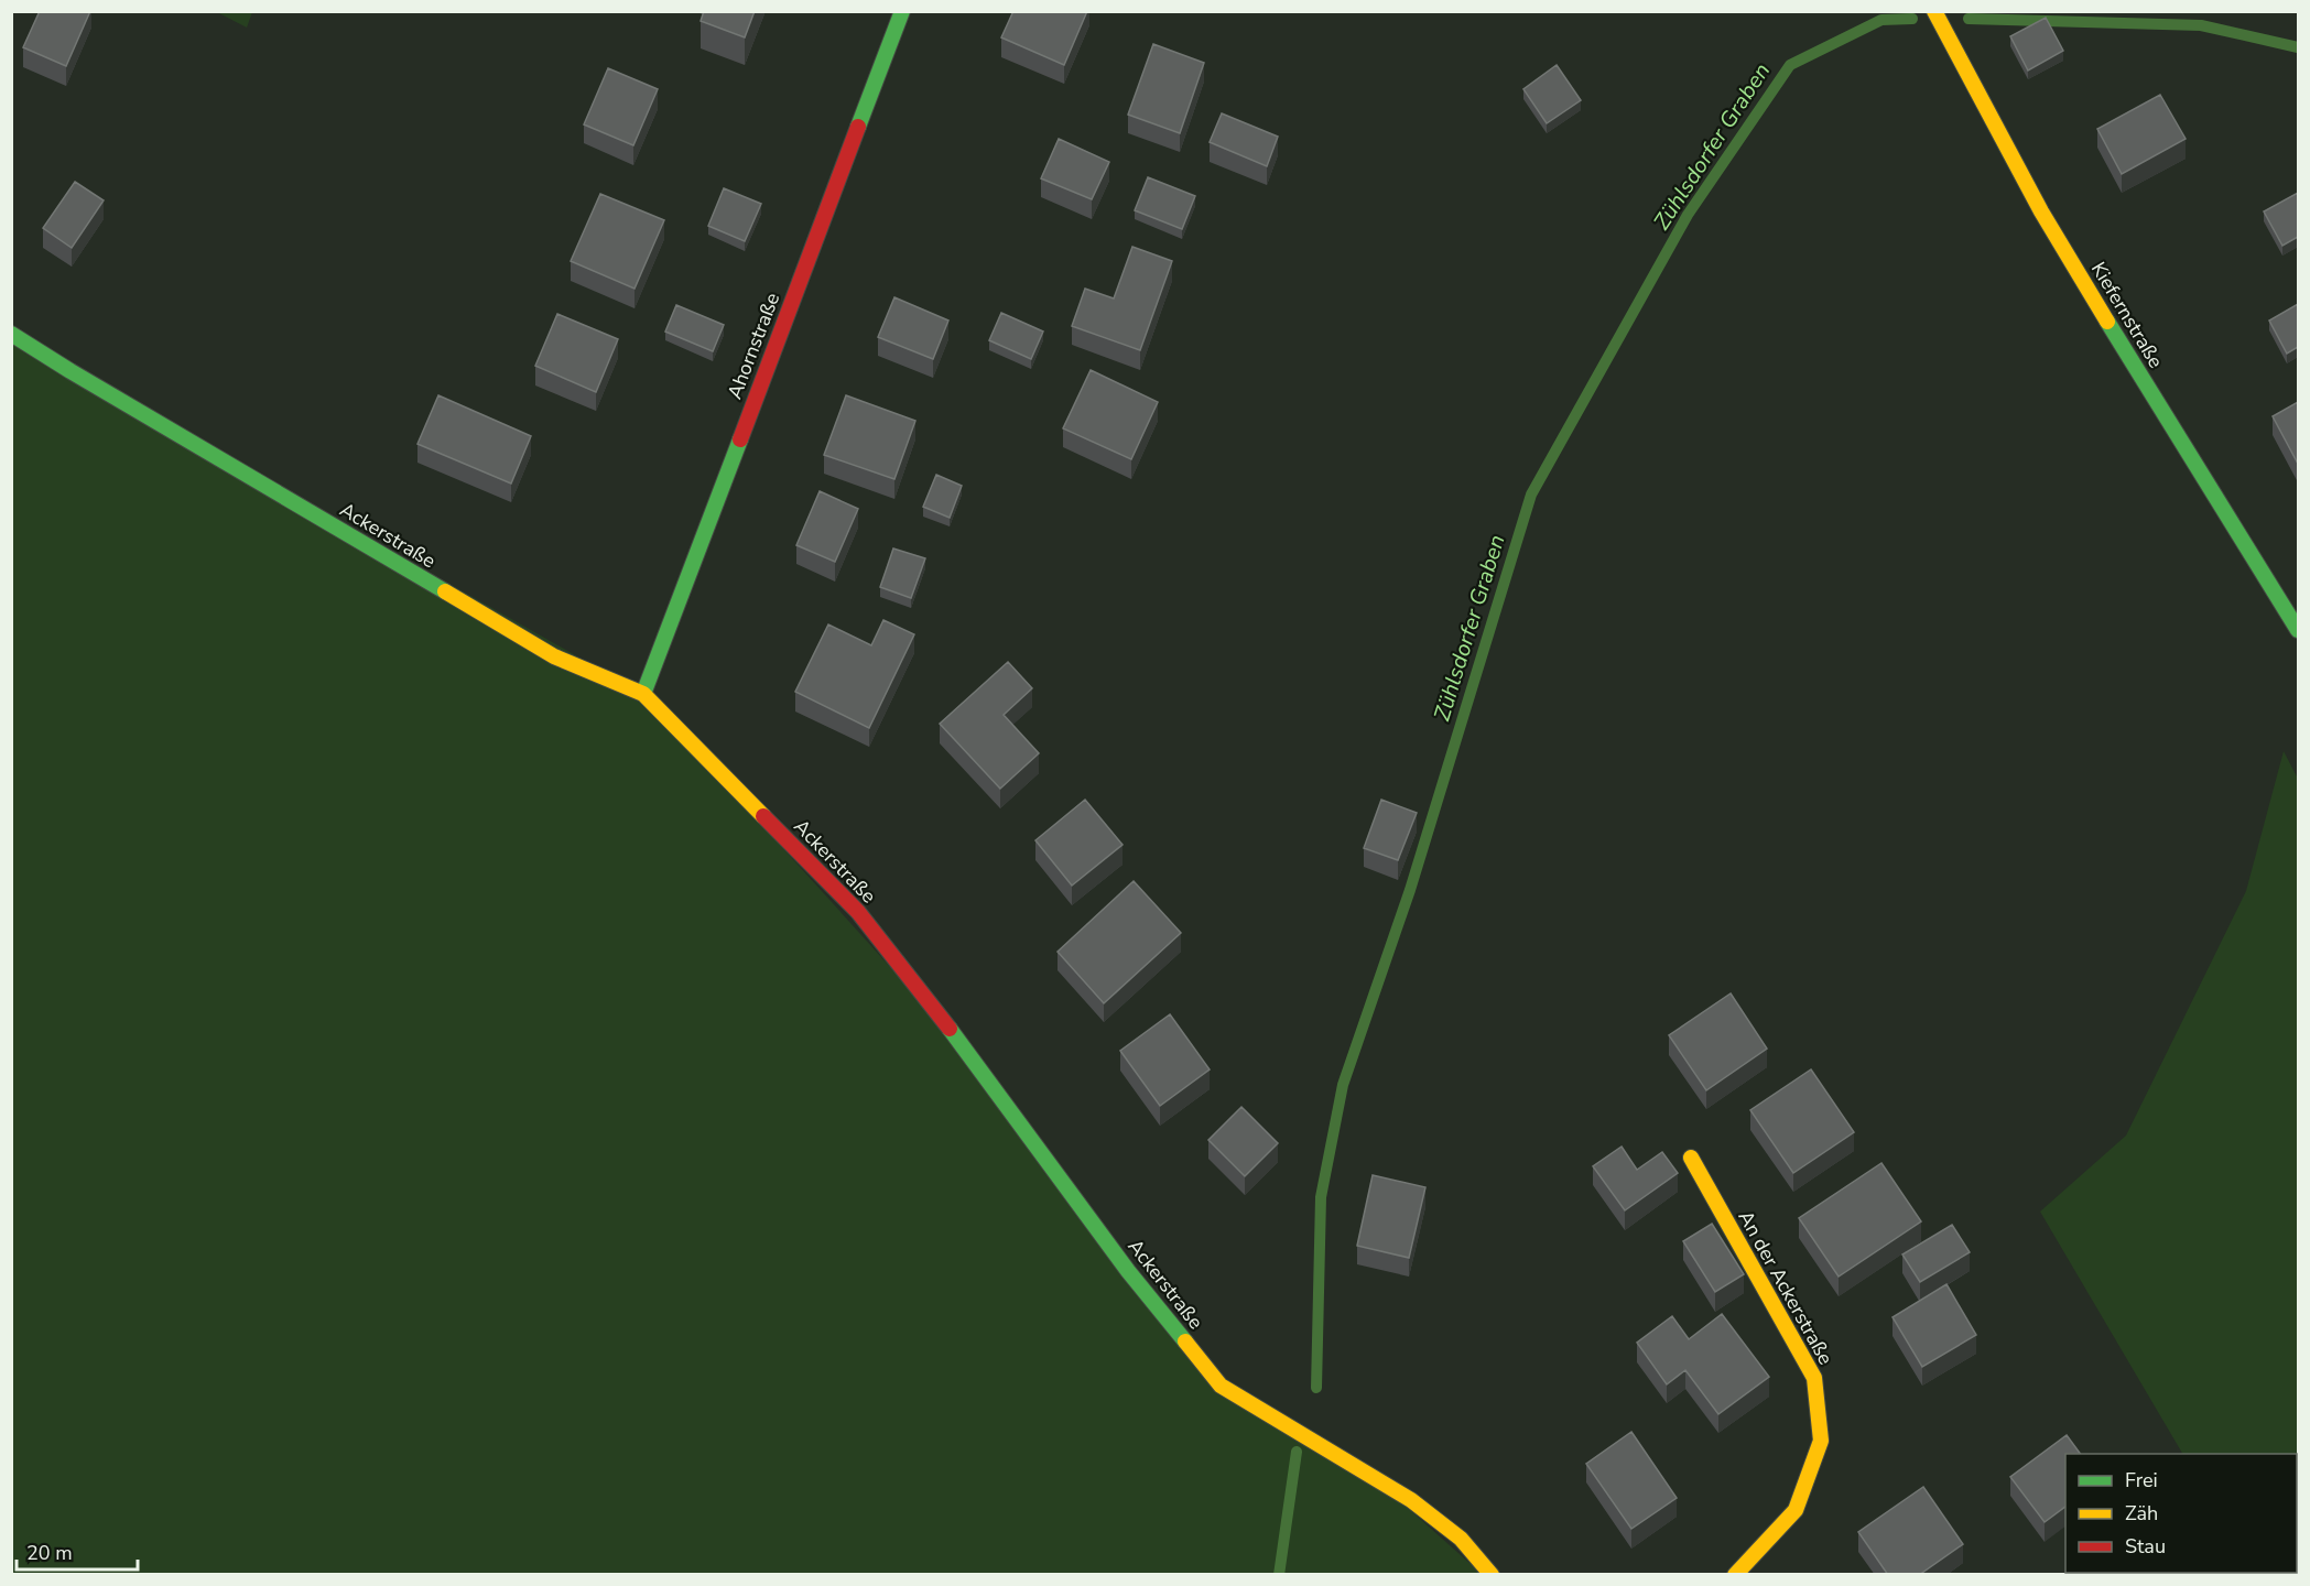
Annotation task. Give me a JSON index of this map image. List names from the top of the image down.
{
  "streets": {
    "street": [
      "Kiefernstraße",
      "Ahornstraße",
      "Ackerstraße",
      "An der Ackerstraße"
    ]
  },
  "crossings": [
    ["Ahornstraße", "Ackerstraße"]
  ],
  "water": ["Zühlsdorfer Graben"],
  "legend": ["Frei", "Zäh", "Stau"],
  "scale_bar": "20 m"
}
